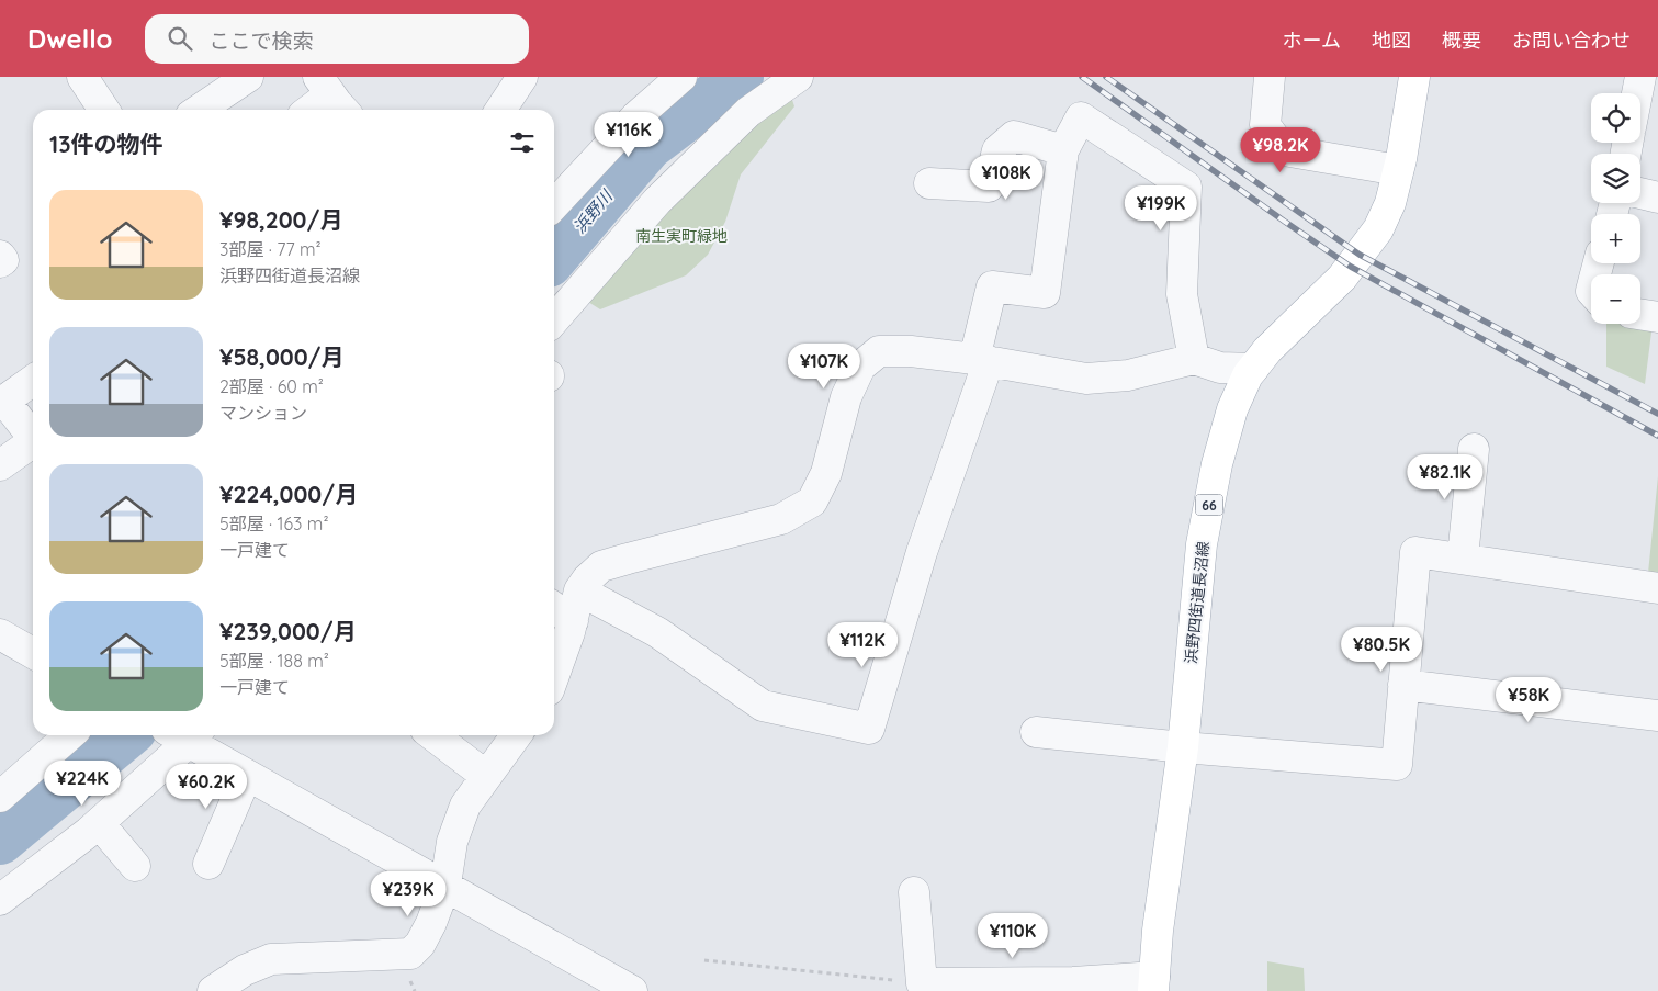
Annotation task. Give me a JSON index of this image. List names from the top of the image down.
{
  "streets": {
    "main road": ["66", "浜野四街道長沼線"]
  },
  "water": ["浜野川"],
  "parks": ["南生実町緑地"],
  "page": {
    "header": "Dwello",
    "search": "ここで検索",
    "nav": [
      "ホーム",
      "地図",
      "概要",
      "お問い合わせ"
    ],
    "map_buttons": ["+", "−"],
    "heading": "13件の物件",
    "price": [
      "¥116K",
      "¥98.2K",
      "¥108K",
      "¥199K",
      "¥107K",
      "¥82.1K",
      "¥112K",
      "¥80.5K",
      "¥58K",
      "¥224K",
      "¥60.2K",
      "¥239K",
      "¥110K"
    ],
    "list": [
      {
        "name": "¥98,200/月",
        "note": "3部屋 · 77 m² · 浜野四街道長沼線"
      },
      {
        "name": "¥58,000/月",
        "note": "2部屋 · 60 m² · マンション"
      },
      {
        "name": "¥224,000/月",
        "note": "5部屋 · 163 m² · 一戸建て"
      },
      {
        "name": "¥239,000/月",
        "note": "5部屋 · 188 m² · 一戸建て"
      }
    ]
  }
}
